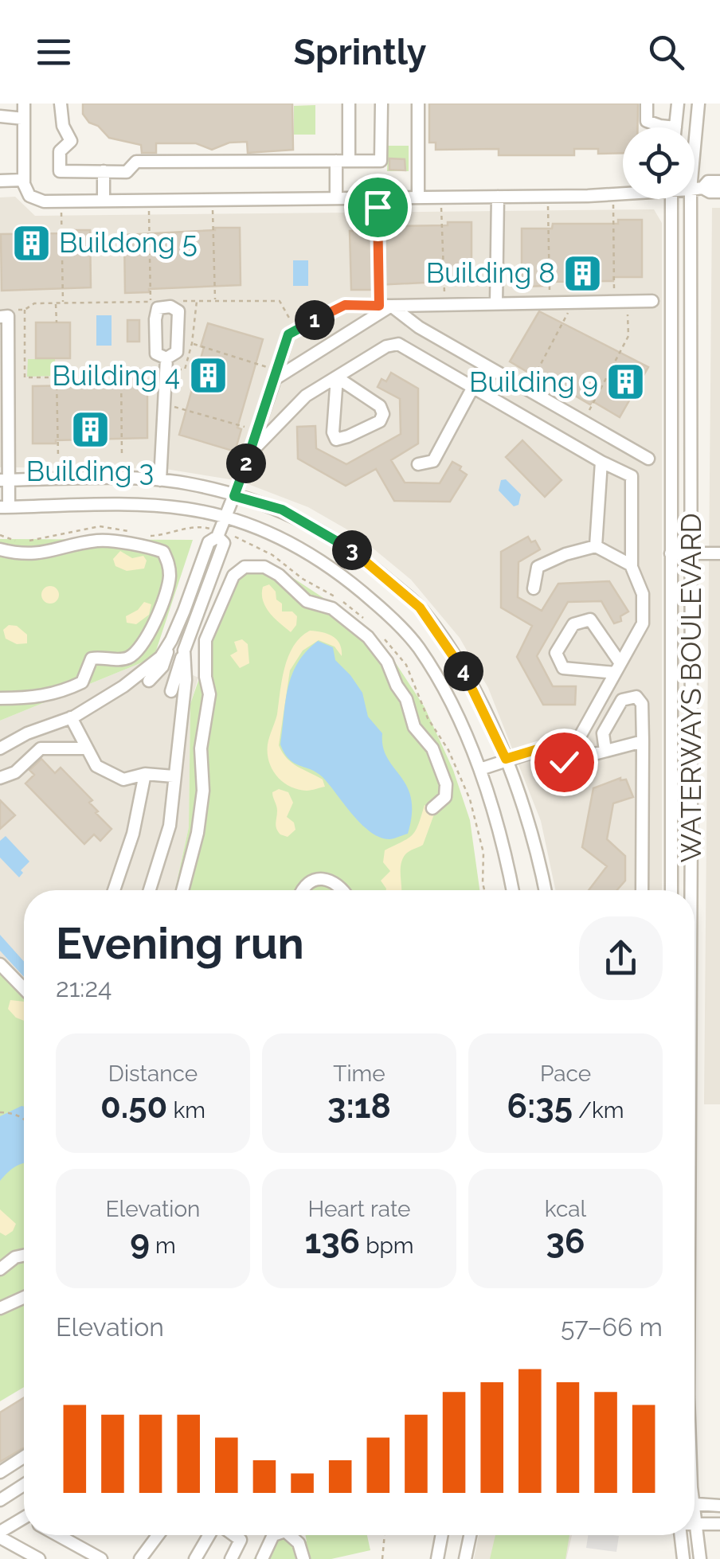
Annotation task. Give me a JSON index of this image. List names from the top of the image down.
{
  "streets": {
    "street": ["WATERWAYS BOULEVARD"]
  },
  "places": {
    "building": [
      "Buildong 5",
      "Building 8",
      "Building 4",
      "Building 9",
      "Building 3"
    ]
  },
  "page": {
    "header": "Sprintly",
    "pins": [
      "1",
      "2",
      "3",
      "4"
    ],
    "heading": ["Evening run", "21:24"],
    "stats": [
      ["Distance", "0.50 km"],
      ["Time", "3:18"],
      ["Pace", "6:35 /km"],
      ["Elevation", "9 m"],
      ["Heart rate", "136 bpm"],
      ["kcal", "36"]
    ],
    "chart": ["Elevation", "57–66 m"]
  }
}
